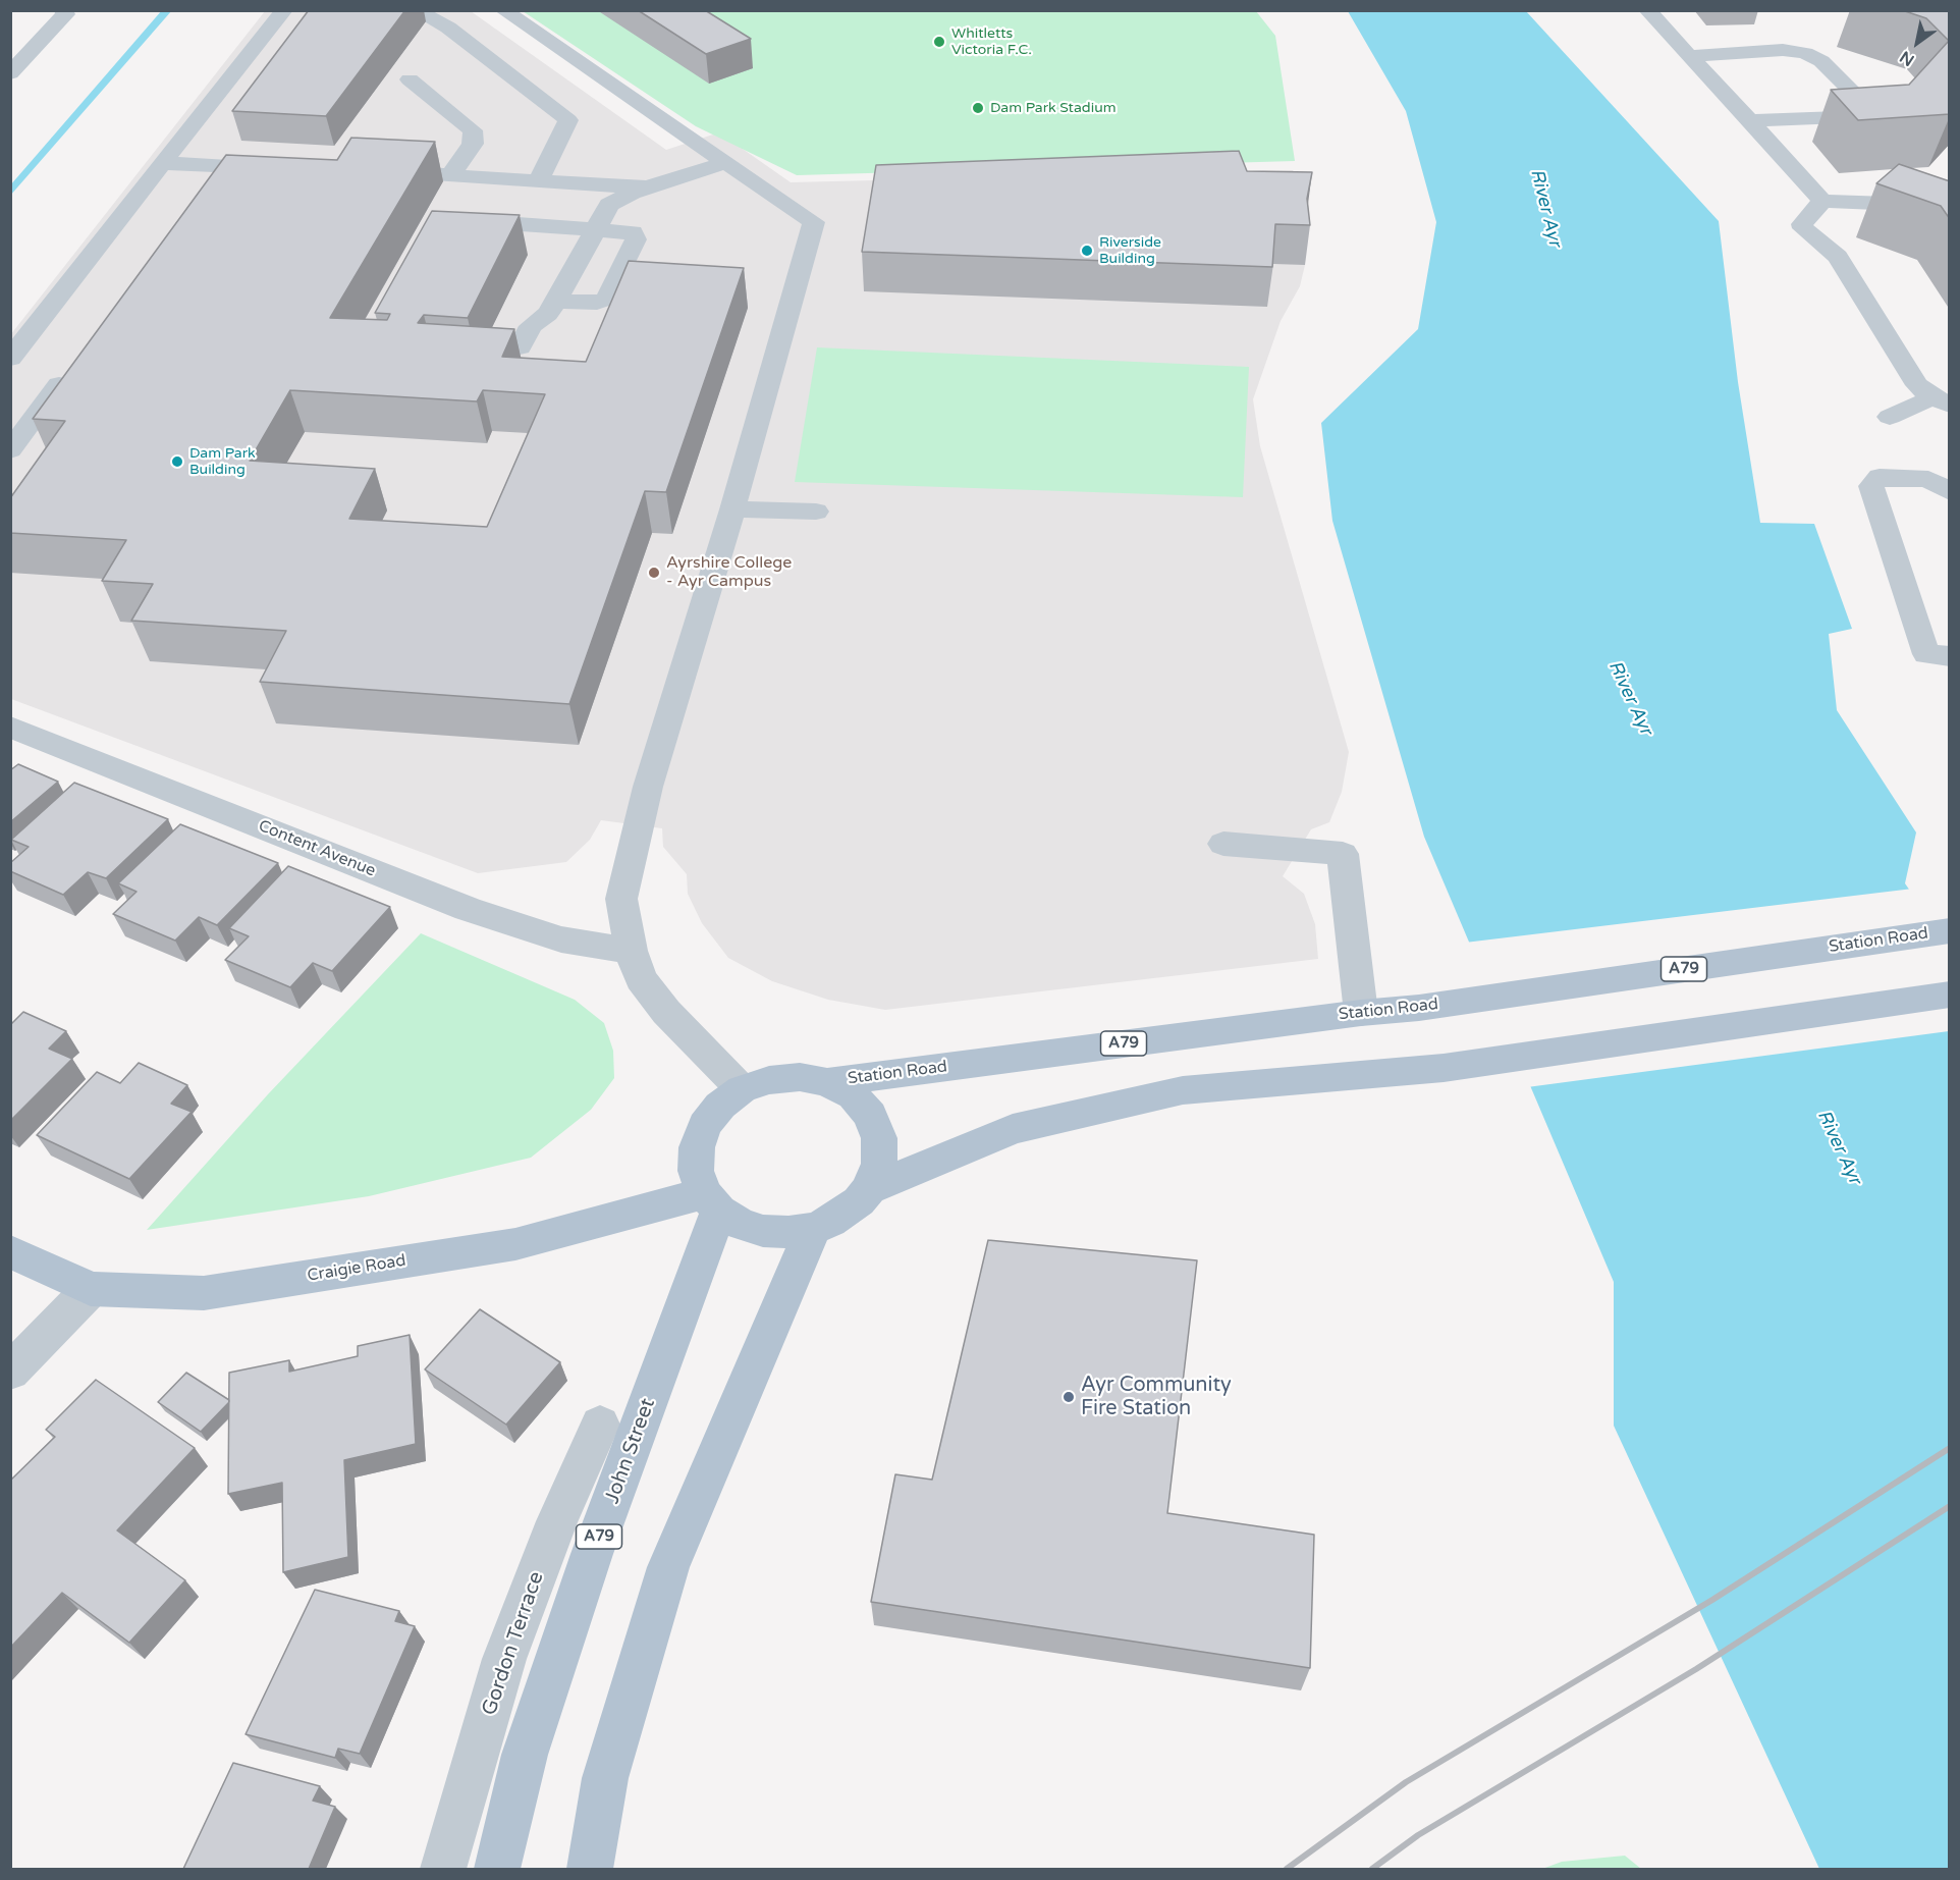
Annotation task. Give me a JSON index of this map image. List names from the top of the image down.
{
  "streets": {
    "main road": [
      "Station Road",
      "A79",
      "Craigie Road",
      "John Street"
    ],
    "street": ["Content Avenue", "Gordon Terrace"]
  },
  "crossings": [
    ["Station Road", "A79"],
    ["Station Road", "Craigie Road"],
    ["Station Road", "John Street"],
    ["A79", "Craigie Road"],
    ["A79", "John Street"],
    ["Craigie Road", "John Street"]
  ],
  "water": ["River Ayr"],
  "places": [
    "Whitletts Victoria F.C.",
    "Dam Park Stadium",
    "Riverside Building",
    "Dam Park Building",
    "Ayrshire College - Ayr Campus",
    "Ayr Community Fire Station"
  ],
  "north": "bottom left"
}
